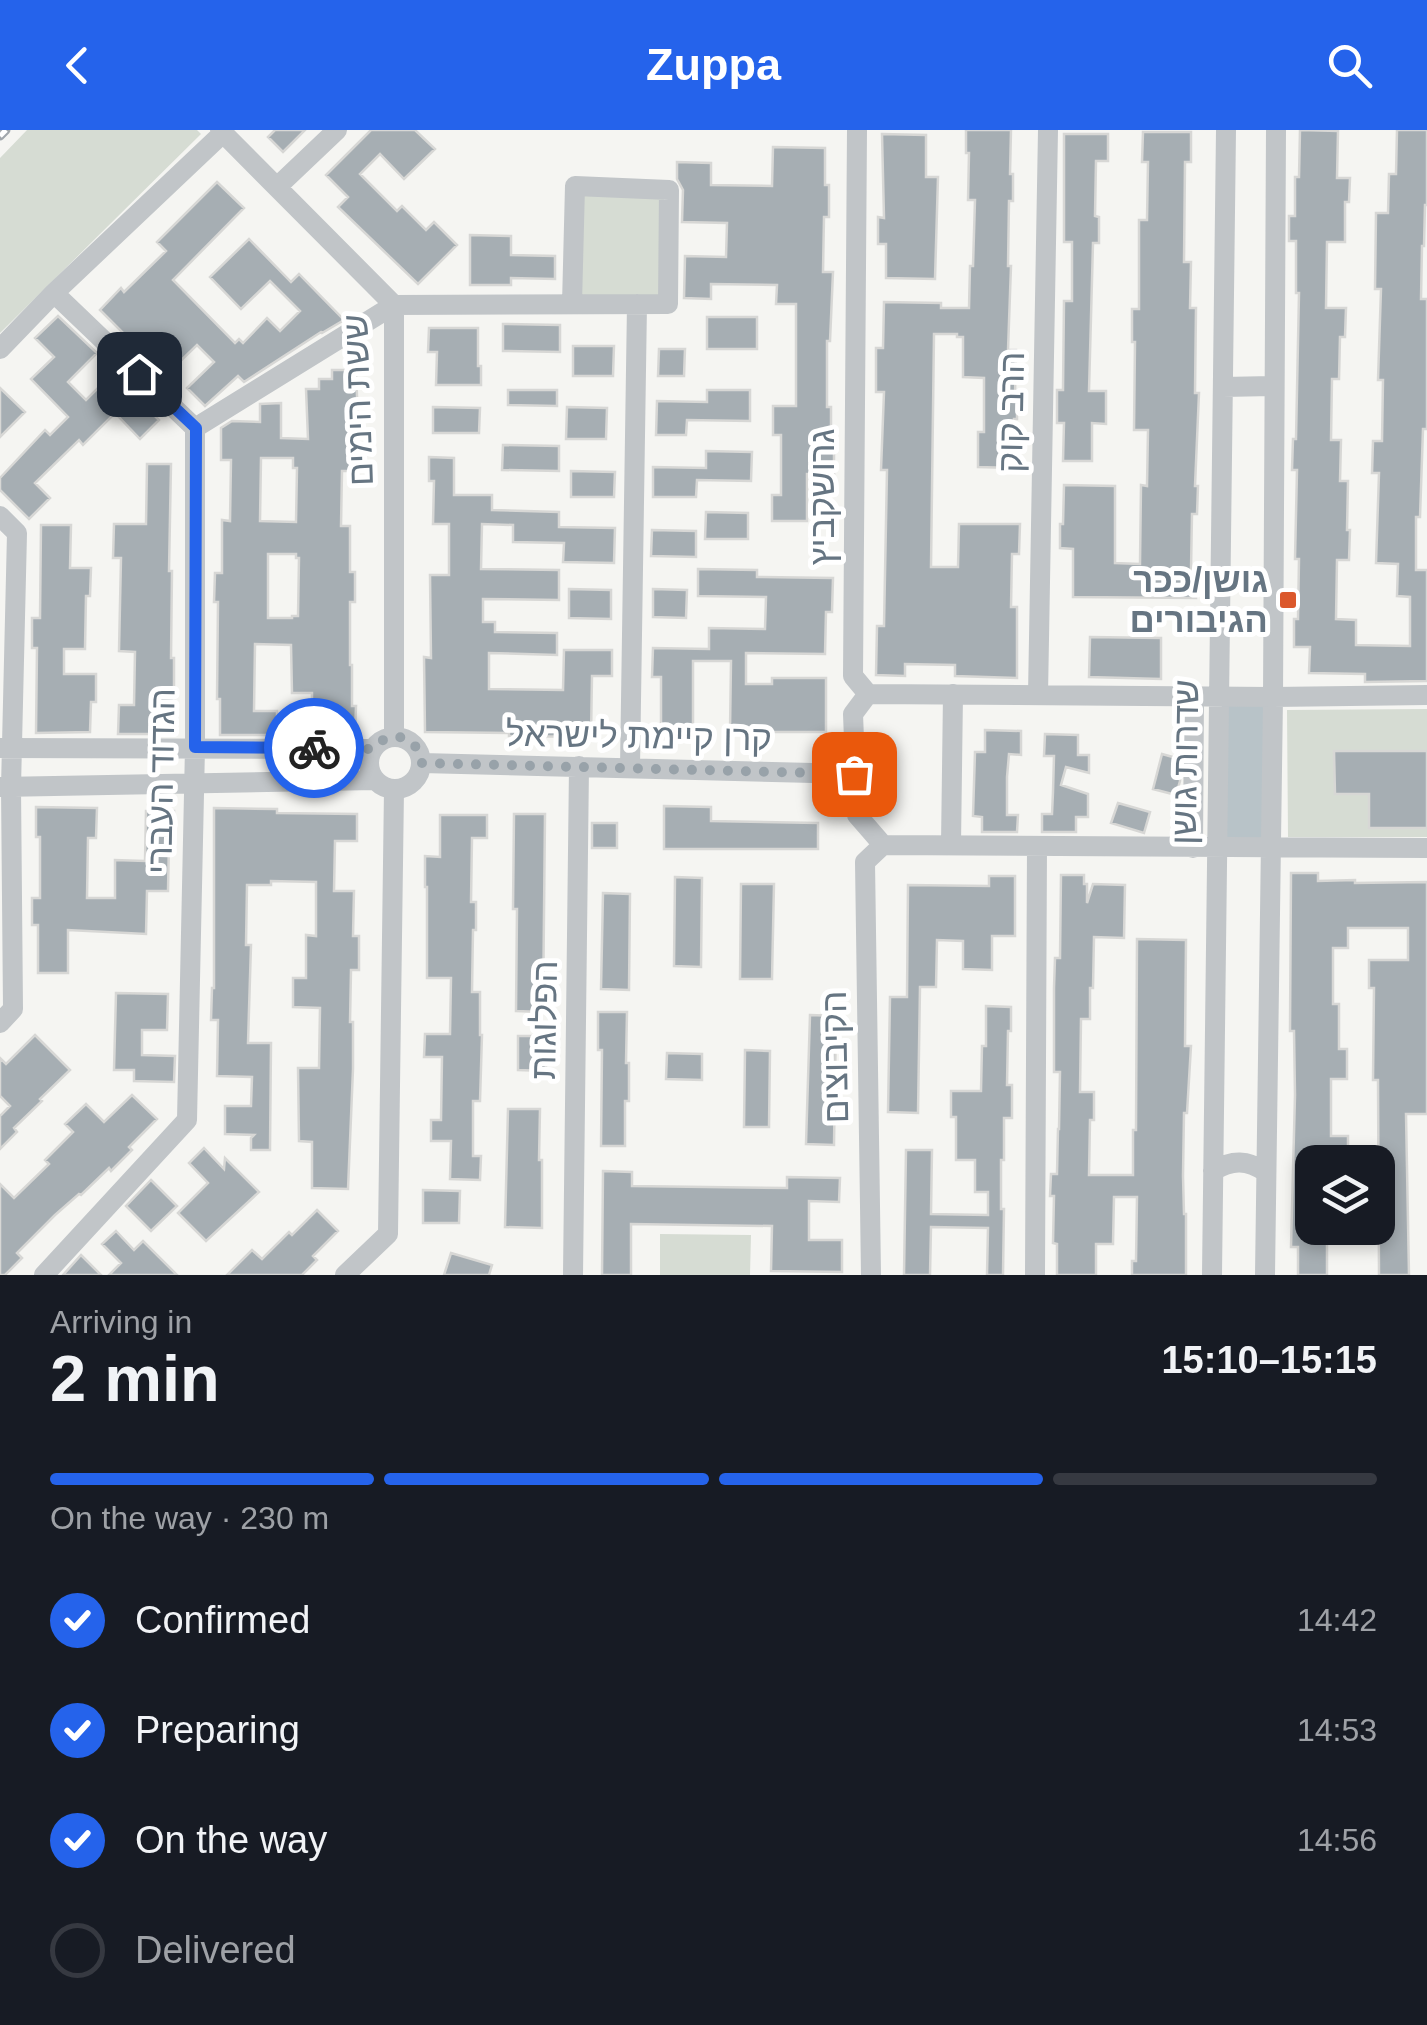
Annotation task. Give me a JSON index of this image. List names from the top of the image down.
{
  "streets": {
    "street": [
      "ששת הימים",
      "הרב קוק",
      "גרושקביץ",
      "קרן קיימת לישראל",
      "שדרות גושן",
      "הגדוד העברי",
      "הפלוגות",
      "הקיבוצים"
    ]
  },
  "crossings": [
    ["ששת הימים", "קרן קיימת לישראל"],
    ["קרן קיימת לישראל", "הפלוגות"]
  ],
  "places": {
    "transit": ["גושן/ככר הגיבורים"]
  },
  "page": {
    "header": "Zuppa",
    "heading": ["2 min", "Arriving in", "15:10–15:15"],
    "bar": "On the way · 230 m",
    "list": [
      ["Confirmed", "14:42"],
      ["Preparing", "14:53"],
      ["On the way", "14:56"],
      "Delivered"
    ]
  }
}
